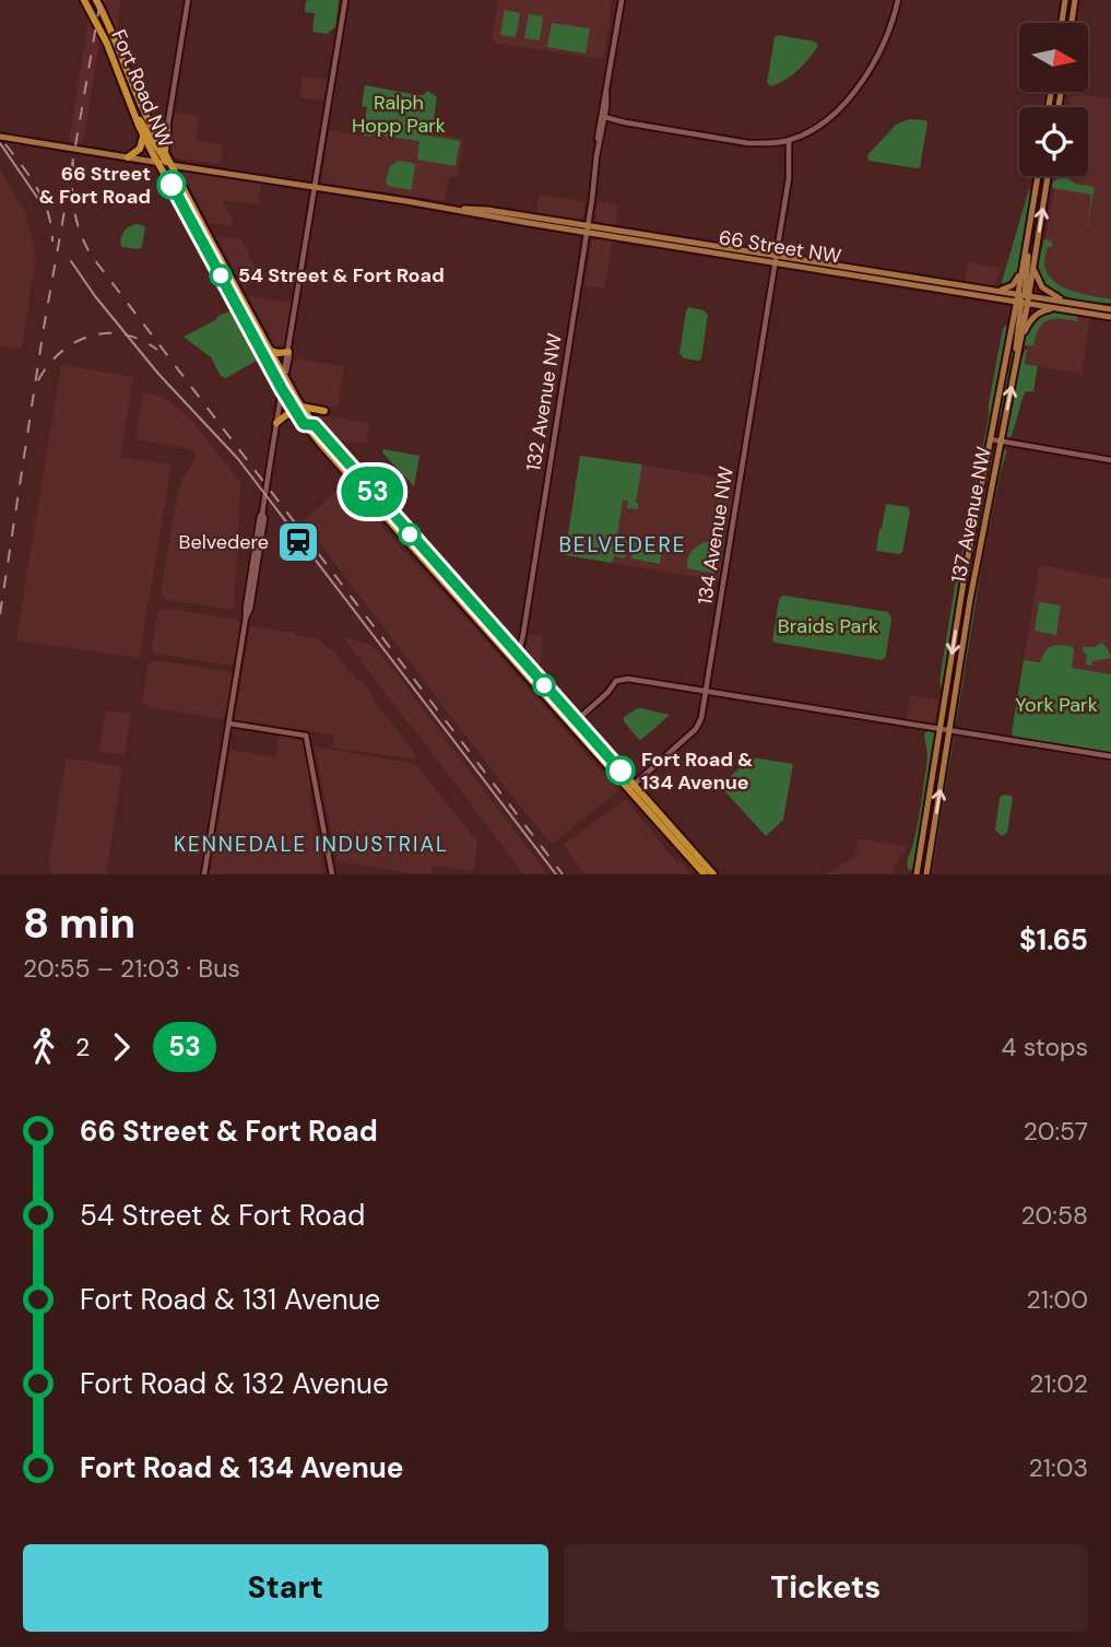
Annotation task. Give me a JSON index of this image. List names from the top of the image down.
{
  "streets": {
    "main road": ["Fort Road NW", "66 Street NW", "137 Avenue NW"],
    "street": ["132 Avenue NW", "134 Avenue NW"]
  },
  "crossings": [
    ["Fort Road NW", "66 Street NW"],
    ["Fort Road NW", "132 Avenue NW"],
    ["Fort Road NW", "134 Avenue NW"],
    ["66 Street NW", "132 Avenue NW"],
    ["66 Street NW", "137 Avenue NW"],
    ["66 Street NW", "134 Avenue NW"]
  ],
  "districts": ["BELVEDERE", "KENNEDALE INDUSTRIAL"],
  "parks": ["Ralph Hopp Park", "Braids Park", "York Park"],
  "places": {
    "other": ["66 Street & Fort Road", "54 Street & Fort Road", "Fort Road & 134 Avenue"],
    "station": ["Belvedere"]
  },
  "lines": ["bus line 53"],
  "north": "right",
  "page": {
    "on_map": "53",
    "heading": ["8 min", "20:55 – 21:03 · Bus", "$1.65"],
    "legs": ["2", "53", "4 stops"],
    "list": [
      {
        "name": "66 Street & Fort Road",
        "value": "20:57"
      },
      {
        "name": "54 Street & Fort Road",
        "value": "20:58"
      },
      {
        "name": "Fort Road & 131 Avenue",
        "value": "21:00"
      },
      {
        "name": "Fort Road & 132 Avenue",
        "value": "21:02"
      },
      {
        "name": "Fort Road & 134 Avenue",
        "value": "21:03"
      }
    ],
    "buttons": ["Start", "Tickets"]
  }
}
